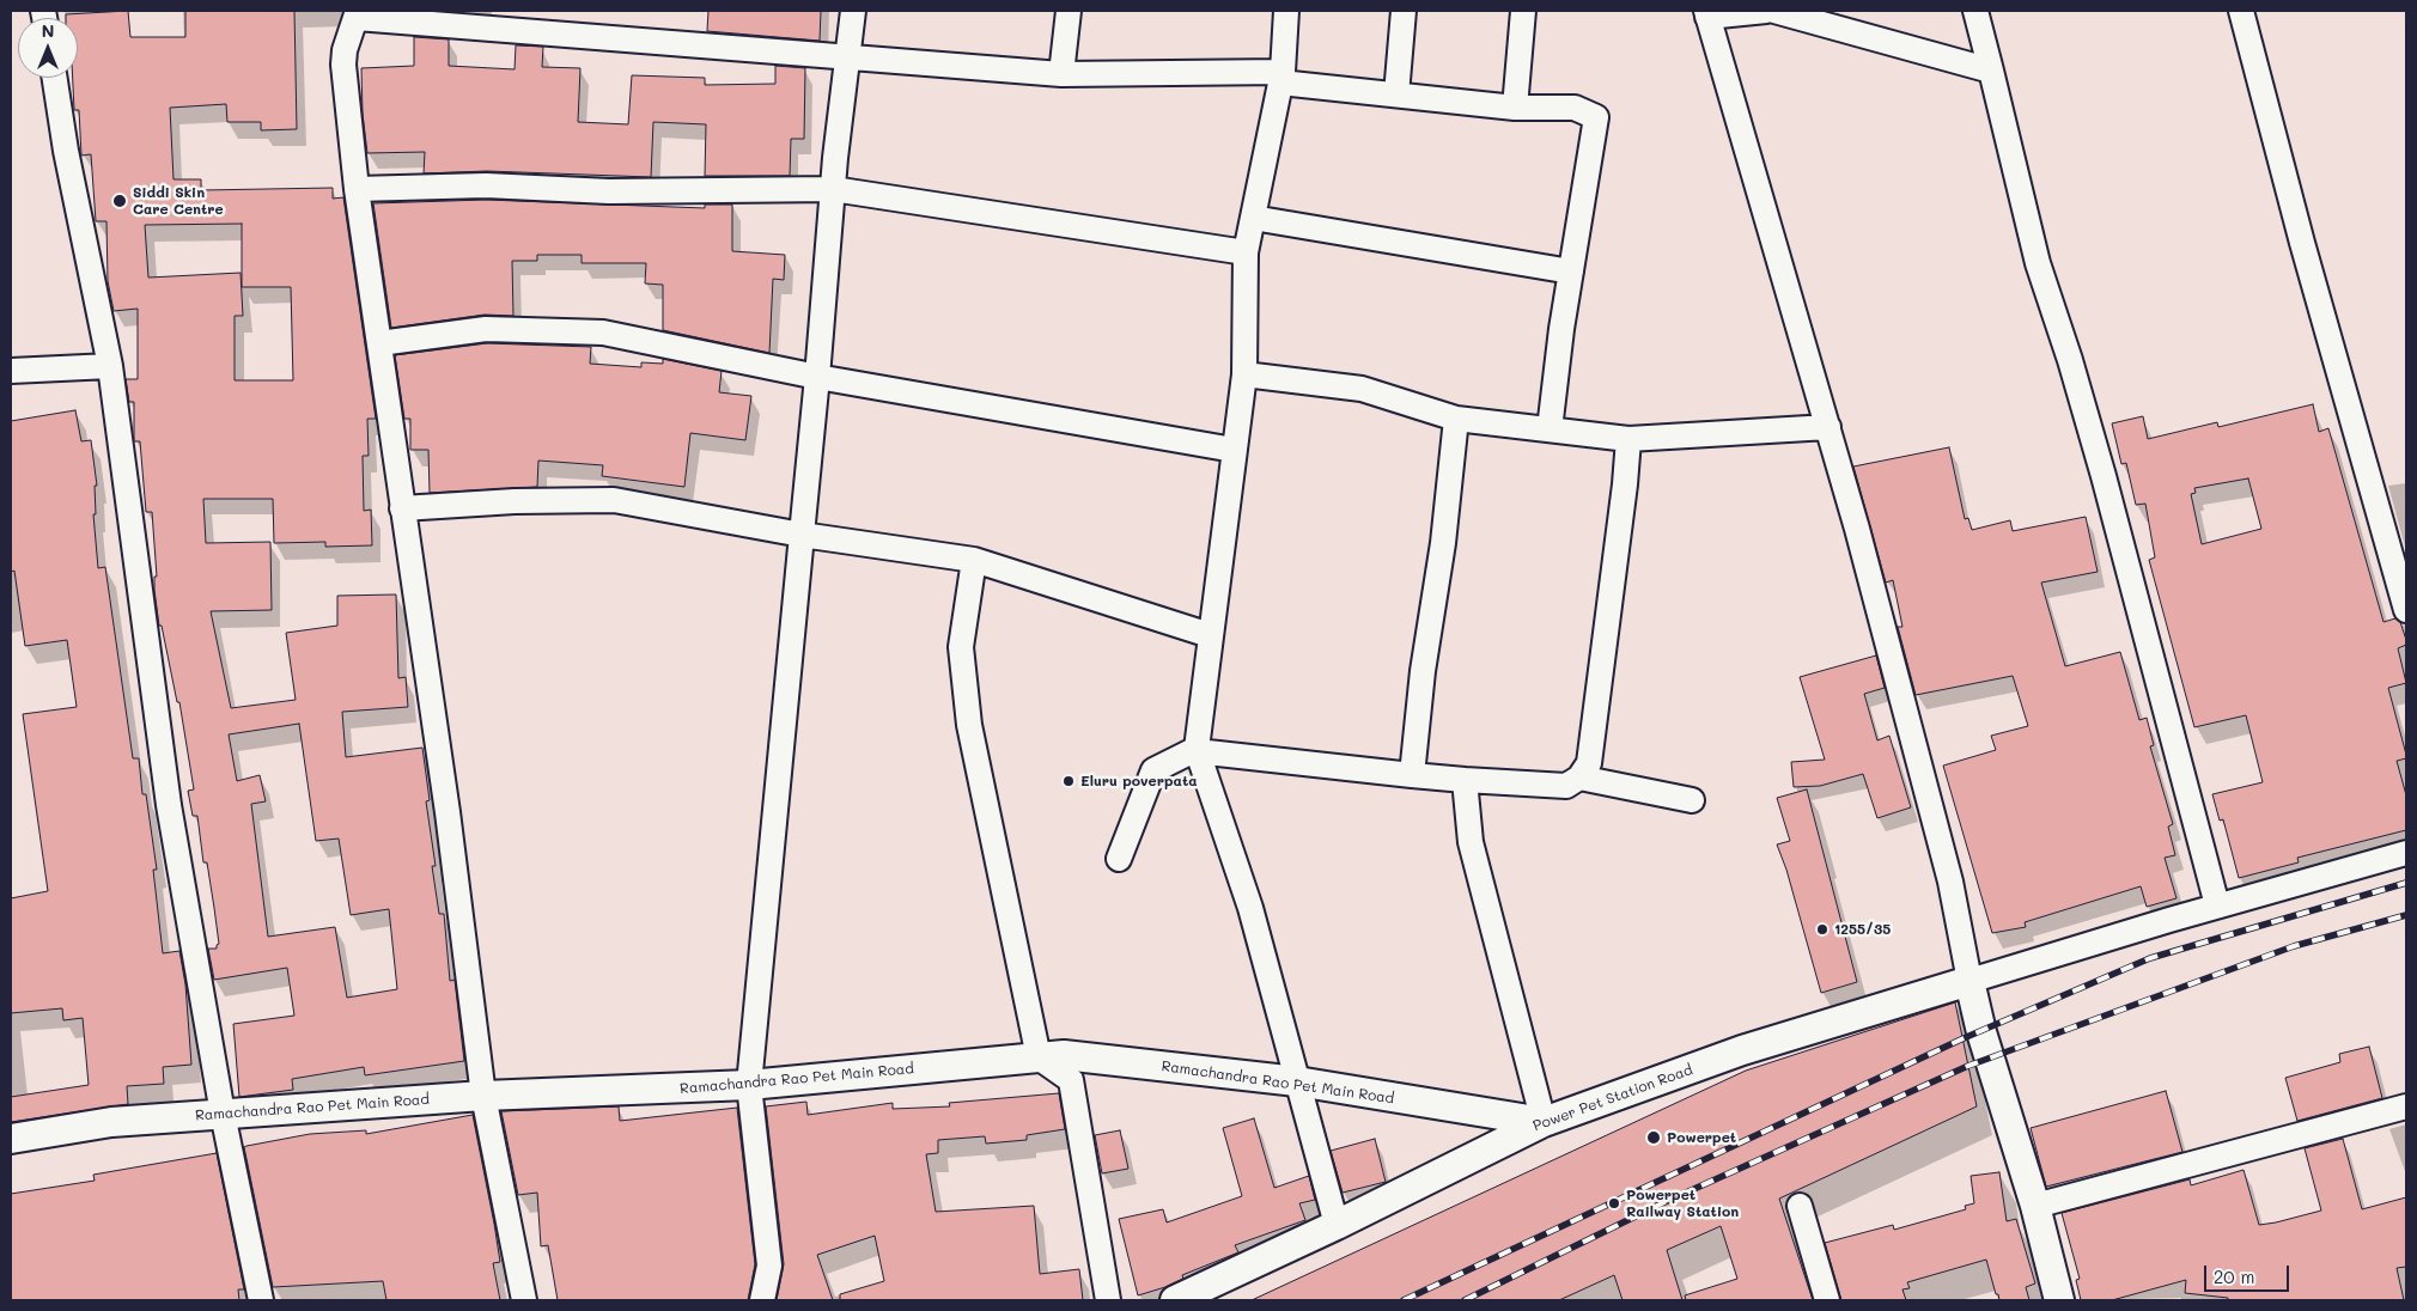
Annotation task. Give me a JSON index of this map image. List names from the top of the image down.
{
  "streets": {
    "street": ["Ramachandra Rao Pet Main Road", "Power Pet Station Road"]
  },
  "crossings": [
    ["Ramachandra Rao Pet Main Road", "Power Pet Station Road"]
  ],
  "places": [
    "Siddi Skin Care Centre",
    "Eluru poverpata",
    "1255/35",
    "Powerpet",
    "Powerpet Railway Station"
  ],
  "scale_bar": "20 m",
  "north": "top"
}
